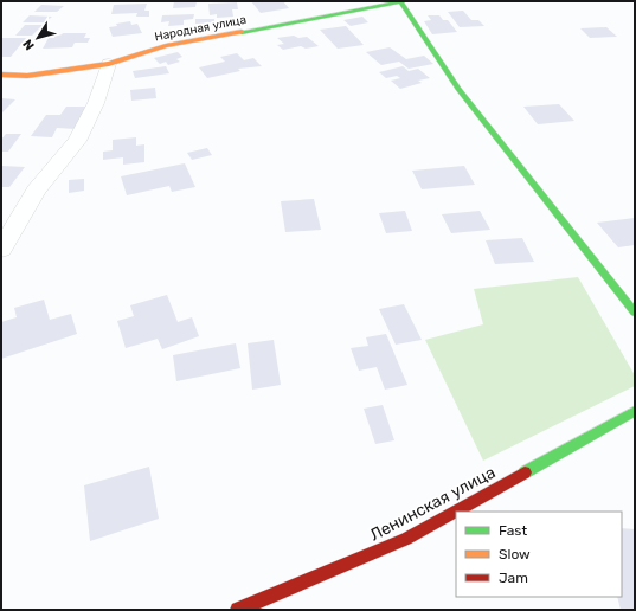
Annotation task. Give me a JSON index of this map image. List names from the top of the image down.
{
  "streets": {
    "street": ["Народная улица", "Ленинская улица"]
  },
  "legend": ["Fast", "Slow", "Jam"],
  "north": "bottom left"
}
